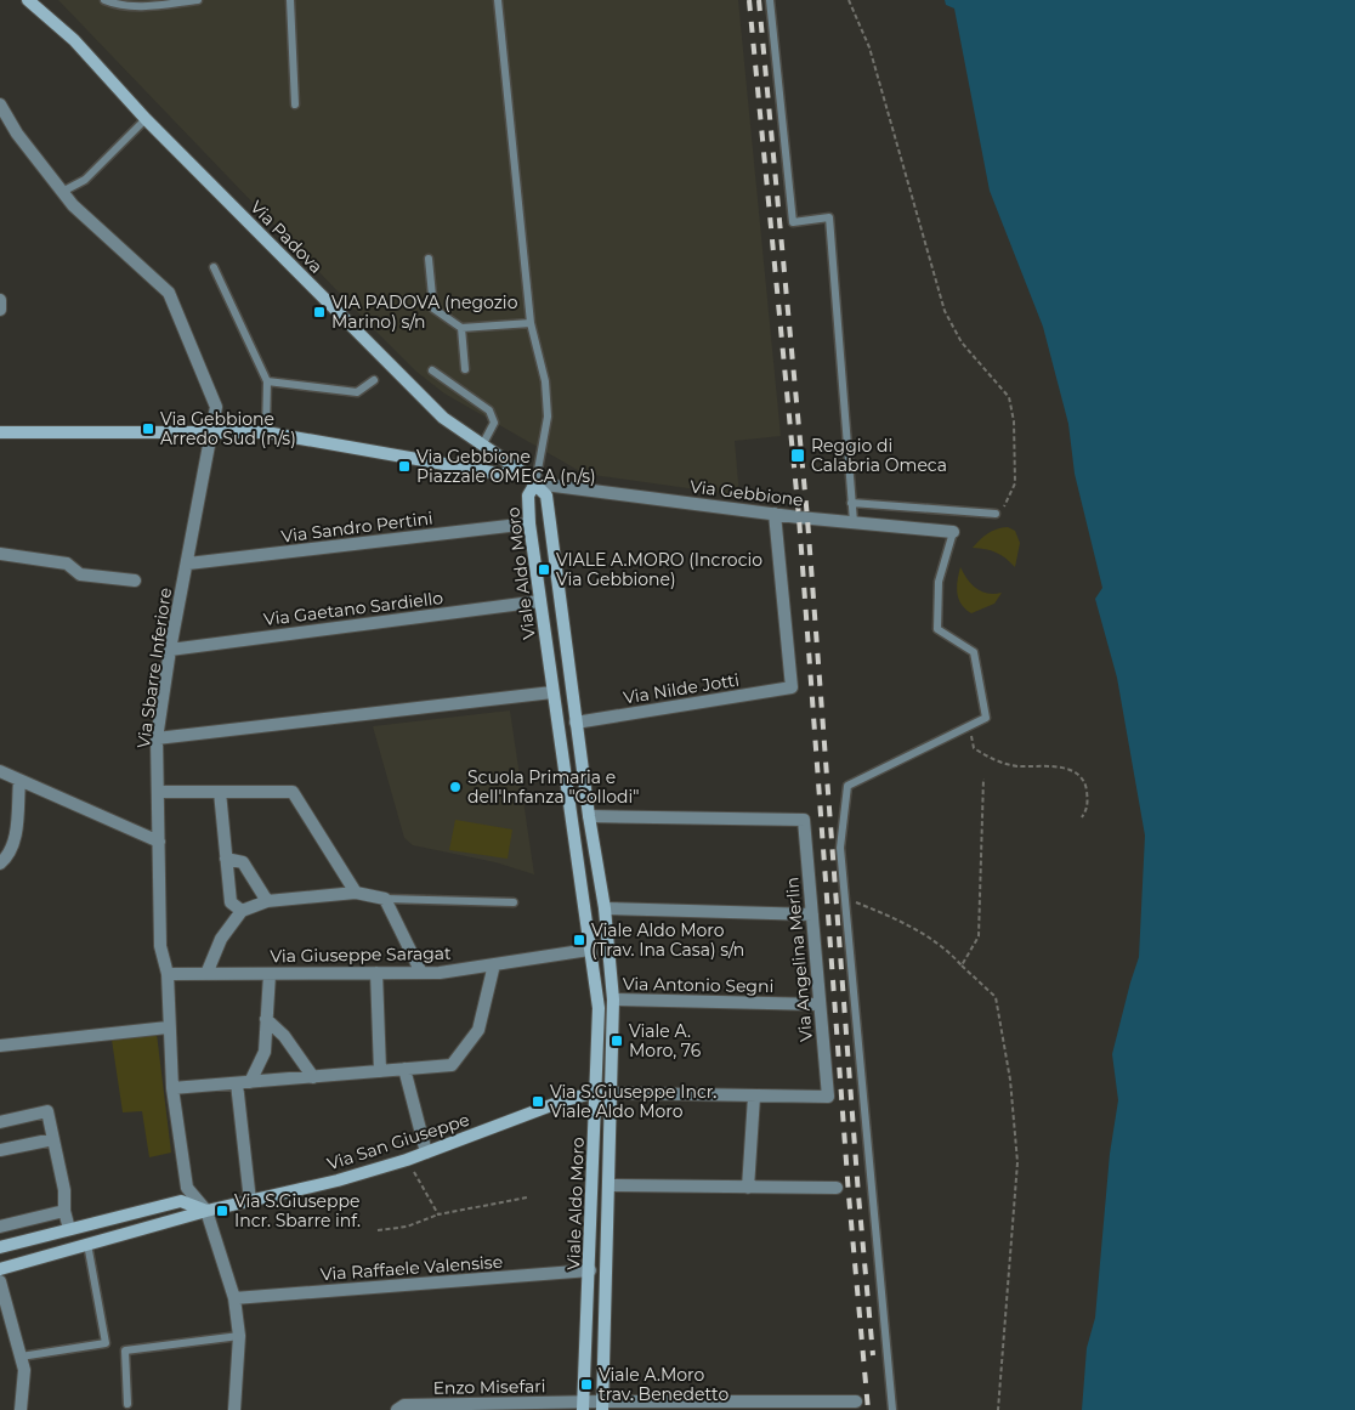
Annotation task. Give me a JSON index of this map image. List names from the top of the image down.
{
  "streets": {
    "street": [
      "Via Padova",
      "Via Gebbione",
      "Via Sandro Pertini",
      "Viale Aldo Moro",
      "Via Gaetano Sardiello",
      "Via Sbarre Inferiore",
      "Via Nilde Jotti",
      "Via Giuseppe Saragat",
      "Via Angelina Merlin",
      "Via Antonio Segni",
      "Via San Giuseppe",
      "Via Raffaele Valensise",
      "Enzo Misefari"
    ]
  },
  "crossings": [
    ["Via Padova", "Via Gebbione"],
    ["Via Padova", "Viale Aldo Moro"],
    ["Via Gebbione", "Viale Aldo Moro"],
    ["Via Gebbione", "Via Nilde Jotti"],
    ["Via Sandro Pertini", "Viale Aldo Moro"],
    ["Via Sandro Pertini", "Via Sbarre Inferiore"],
    ["Viale Aldo Moro", "Via Gaetano Sardiello"],
    ["Viale Aldo Moro", "Via Nilde Jotti"],
    ["Viale Aldo Moro", "Via Giuseppe Saragat"],
    ["Viale Aldo Moro", "Via Angelina Merlin"],
    ["Viale Aldo Moro", "Via Antonio Segni"],
    ["Viale Aldo Moro", "Via San Giuseppe"],
    ["Viale Aldo Moro", "Via Raffaele Valensise"],
    ["Viale Aldo Moro", "Enzo Misefari"],
    ["Via Gaetano Sardiello", "Via Sbarre Inferiore"],
    ["Via Sbarre Inferiore", "Via Giuseppe Saragat"],
    ["Via Sbarre Inferiore", "Via San Giuseppe"],
    ["Via Sbarre Inferiore", "Via Raffaele Valensise"],
    ["Via Angelina Merlin", "Via Antonio Segni"]
  ],
  "places": {
    "transit": [
      "VIA PADOVA (negozio Marino) s/n",
      "Via Gebbione Arredo Sud (n/s)",
      "Reggio di Calabria Omeca",
      "Via Gebbione Piazzale OMECA (n/s)",
      "VIALE A.MORO (Incrocio Via Gebbione)",
      "Viale Aldo Moro (Trav. Ina Casa) s/n",
      "Viale A. Moro, 76",
      "Via S.Giuseppe Incr. Viale Aldo Moro",
      "Via S.Giuseppe Incr. Sbarre inf.",
      "Viale A.Moro trav. Benedetto"
    ],
    "other": ["Scuola Primaria e dell'Infanza \"Collodi\""]
  }
}
